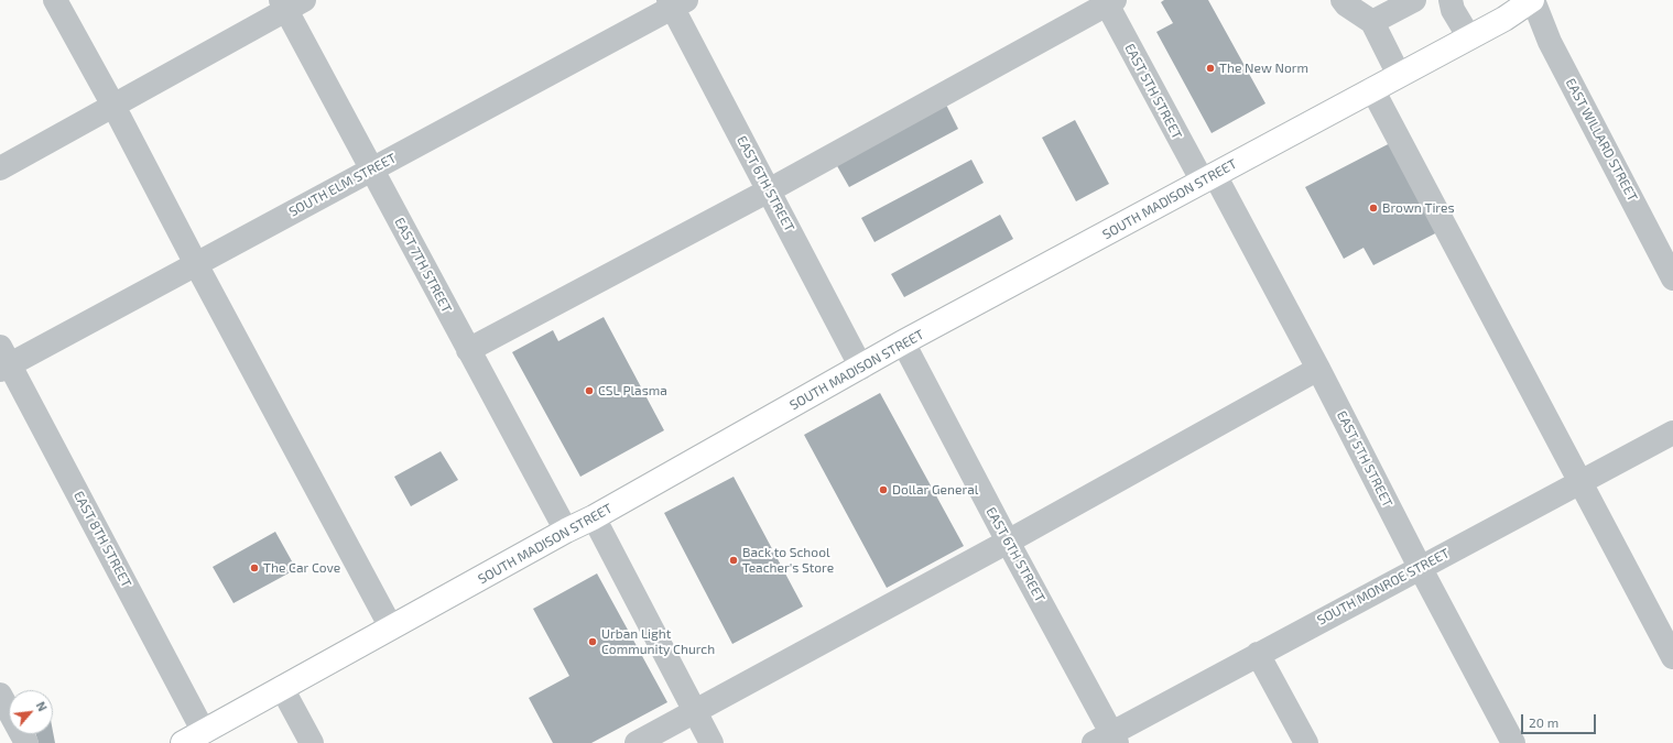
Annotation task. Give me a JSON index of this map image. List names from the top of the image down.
{
  "streets": {
    "main road": ["SOUTH MADISON STREET"],
    "street": [
      "EAST 5TH STREET",
      "EAST WILLARD STREET",
      "EAST 6TH STREET",
      "SOUTH ELM STREET",
      "EAST 7TH STREET",
      "EAST 8TH STREET",
      "SOUTH MONROE STREET"
    ]
  },
  "crossings": [
    ["EAST 5TH STREET", "SOUTH MADISON STREET"],
    ["EAST 5TH STREET", "SOUTH MONROE STREET"],
    ["EAST WILLARD STREET", "SOUTH MADISON STREET"],
    ["EAST 6TH STREET", "SOUTH ELM STREET"],
    ["EAST 6TH STREET", "SOUTH MADISON STREET"],
    ["EAST 6TH STREET", "SOUTH MONROE STREET"],
    ["SOUTH ELM STREET", "EAST 7TH STREET"],
    ["SOUTH ELM STREET", "EAST 8TH STREET"],
    ["SOUTH MADISON STREET", "EAST 7TH STREET"],
    ["SOUTH MADISON STREET", "EAST 8TH STREET"]
  ],
  "places": [
    "The New Norm",
    "Brown Tires",
    "CSL Plasma",
    "Dollar General",
    "Back to School Teacher's Store",
    "The Car Cove",
    "Urban Light Community Church"
  ],
  "scale_bar": "20 m",
  "north": "top right"
}
